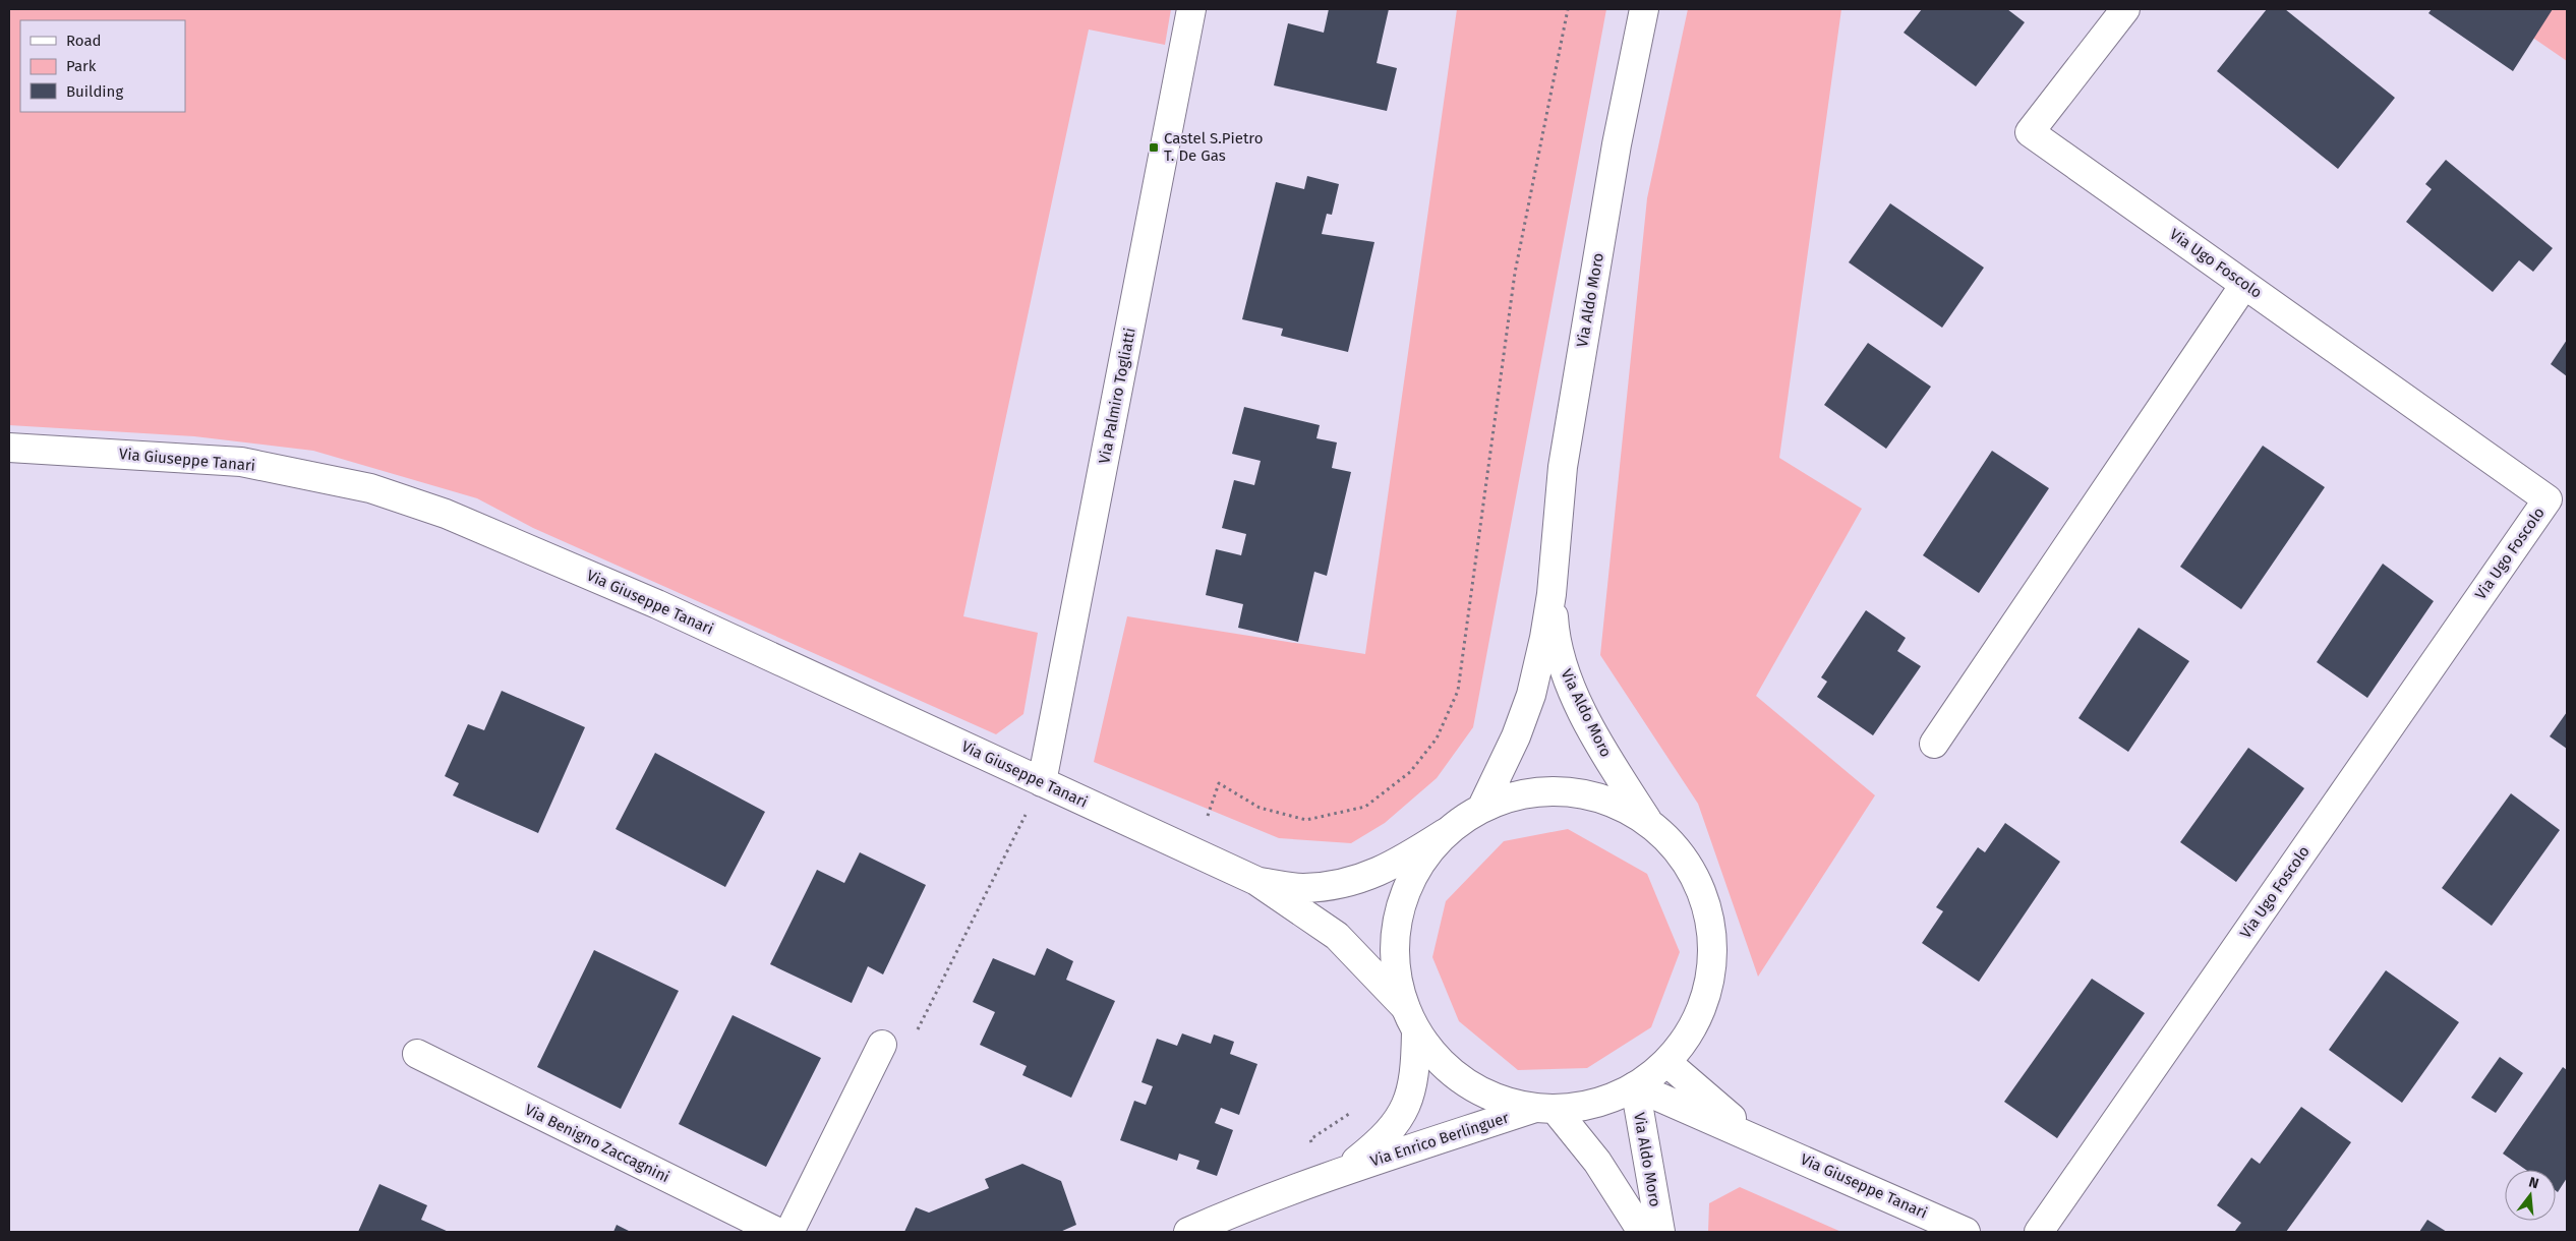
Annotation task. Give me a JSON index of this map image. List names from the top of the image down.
{
  "streets": {
    "street": [
      "Via Ugo Foscolo",
      "Via Aldo Moro",
      "Via Palmiro Togliatti",
      "Via Giuseppe Tanari",
      "Via Enrico Berlinguer",
      "Via Benigno Zaccagnini"
    ]
  },
  "crossings": [
    ["Via Aldo Moro", "Via Giuseppe Tanari"],
    ["Via Aldo Moro", "Via Enrico Berlinguer"],
    ["Via Palmiro Togliatti", "Via Giuseppe Tanari"],
    ["Via Giuseppe Tanari", "Via Enrico Berlinguer"]
  ],
  "places": {
    "transit": ["Castel S.Pietro T. De Gas"]
  },
  "legend": ["Road", "Park", "Building"],
  "north": "top"
}
